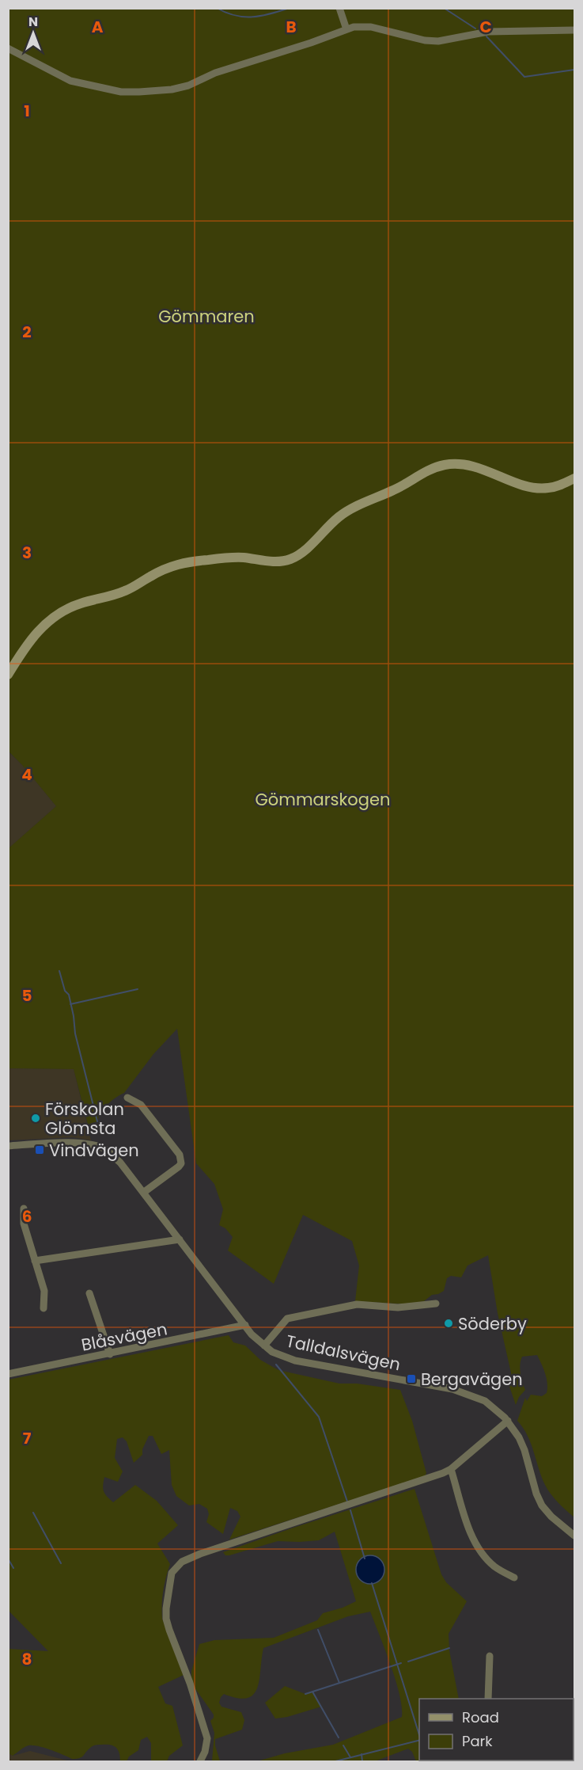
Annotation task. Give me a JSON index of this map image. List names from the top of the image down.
{
  "streets": {
    "street": ["Blåsvägen", "Talldalsvägen"]
  },
  "crossings": [
    ["Blåsvägen", "Talldalsvägen"]
  ],
  "parks": ["Gömmaren", "Gömmarskogen"],
  "places": {
    "other": ["Förskolan Glömsta", "Söderby"],
    "transit": ["Vindvägen", "Bergavägen"]
  },
  "legend": ["Road", "Park"],
  "north": "top",
  "grid": {
    "columns": ["A", "B", "C"],
    "rows": [
      "1",
      "2",
      "3",
      "4",
      "5",
      "6",
      "7",
      "8"
    ]
  }
}
